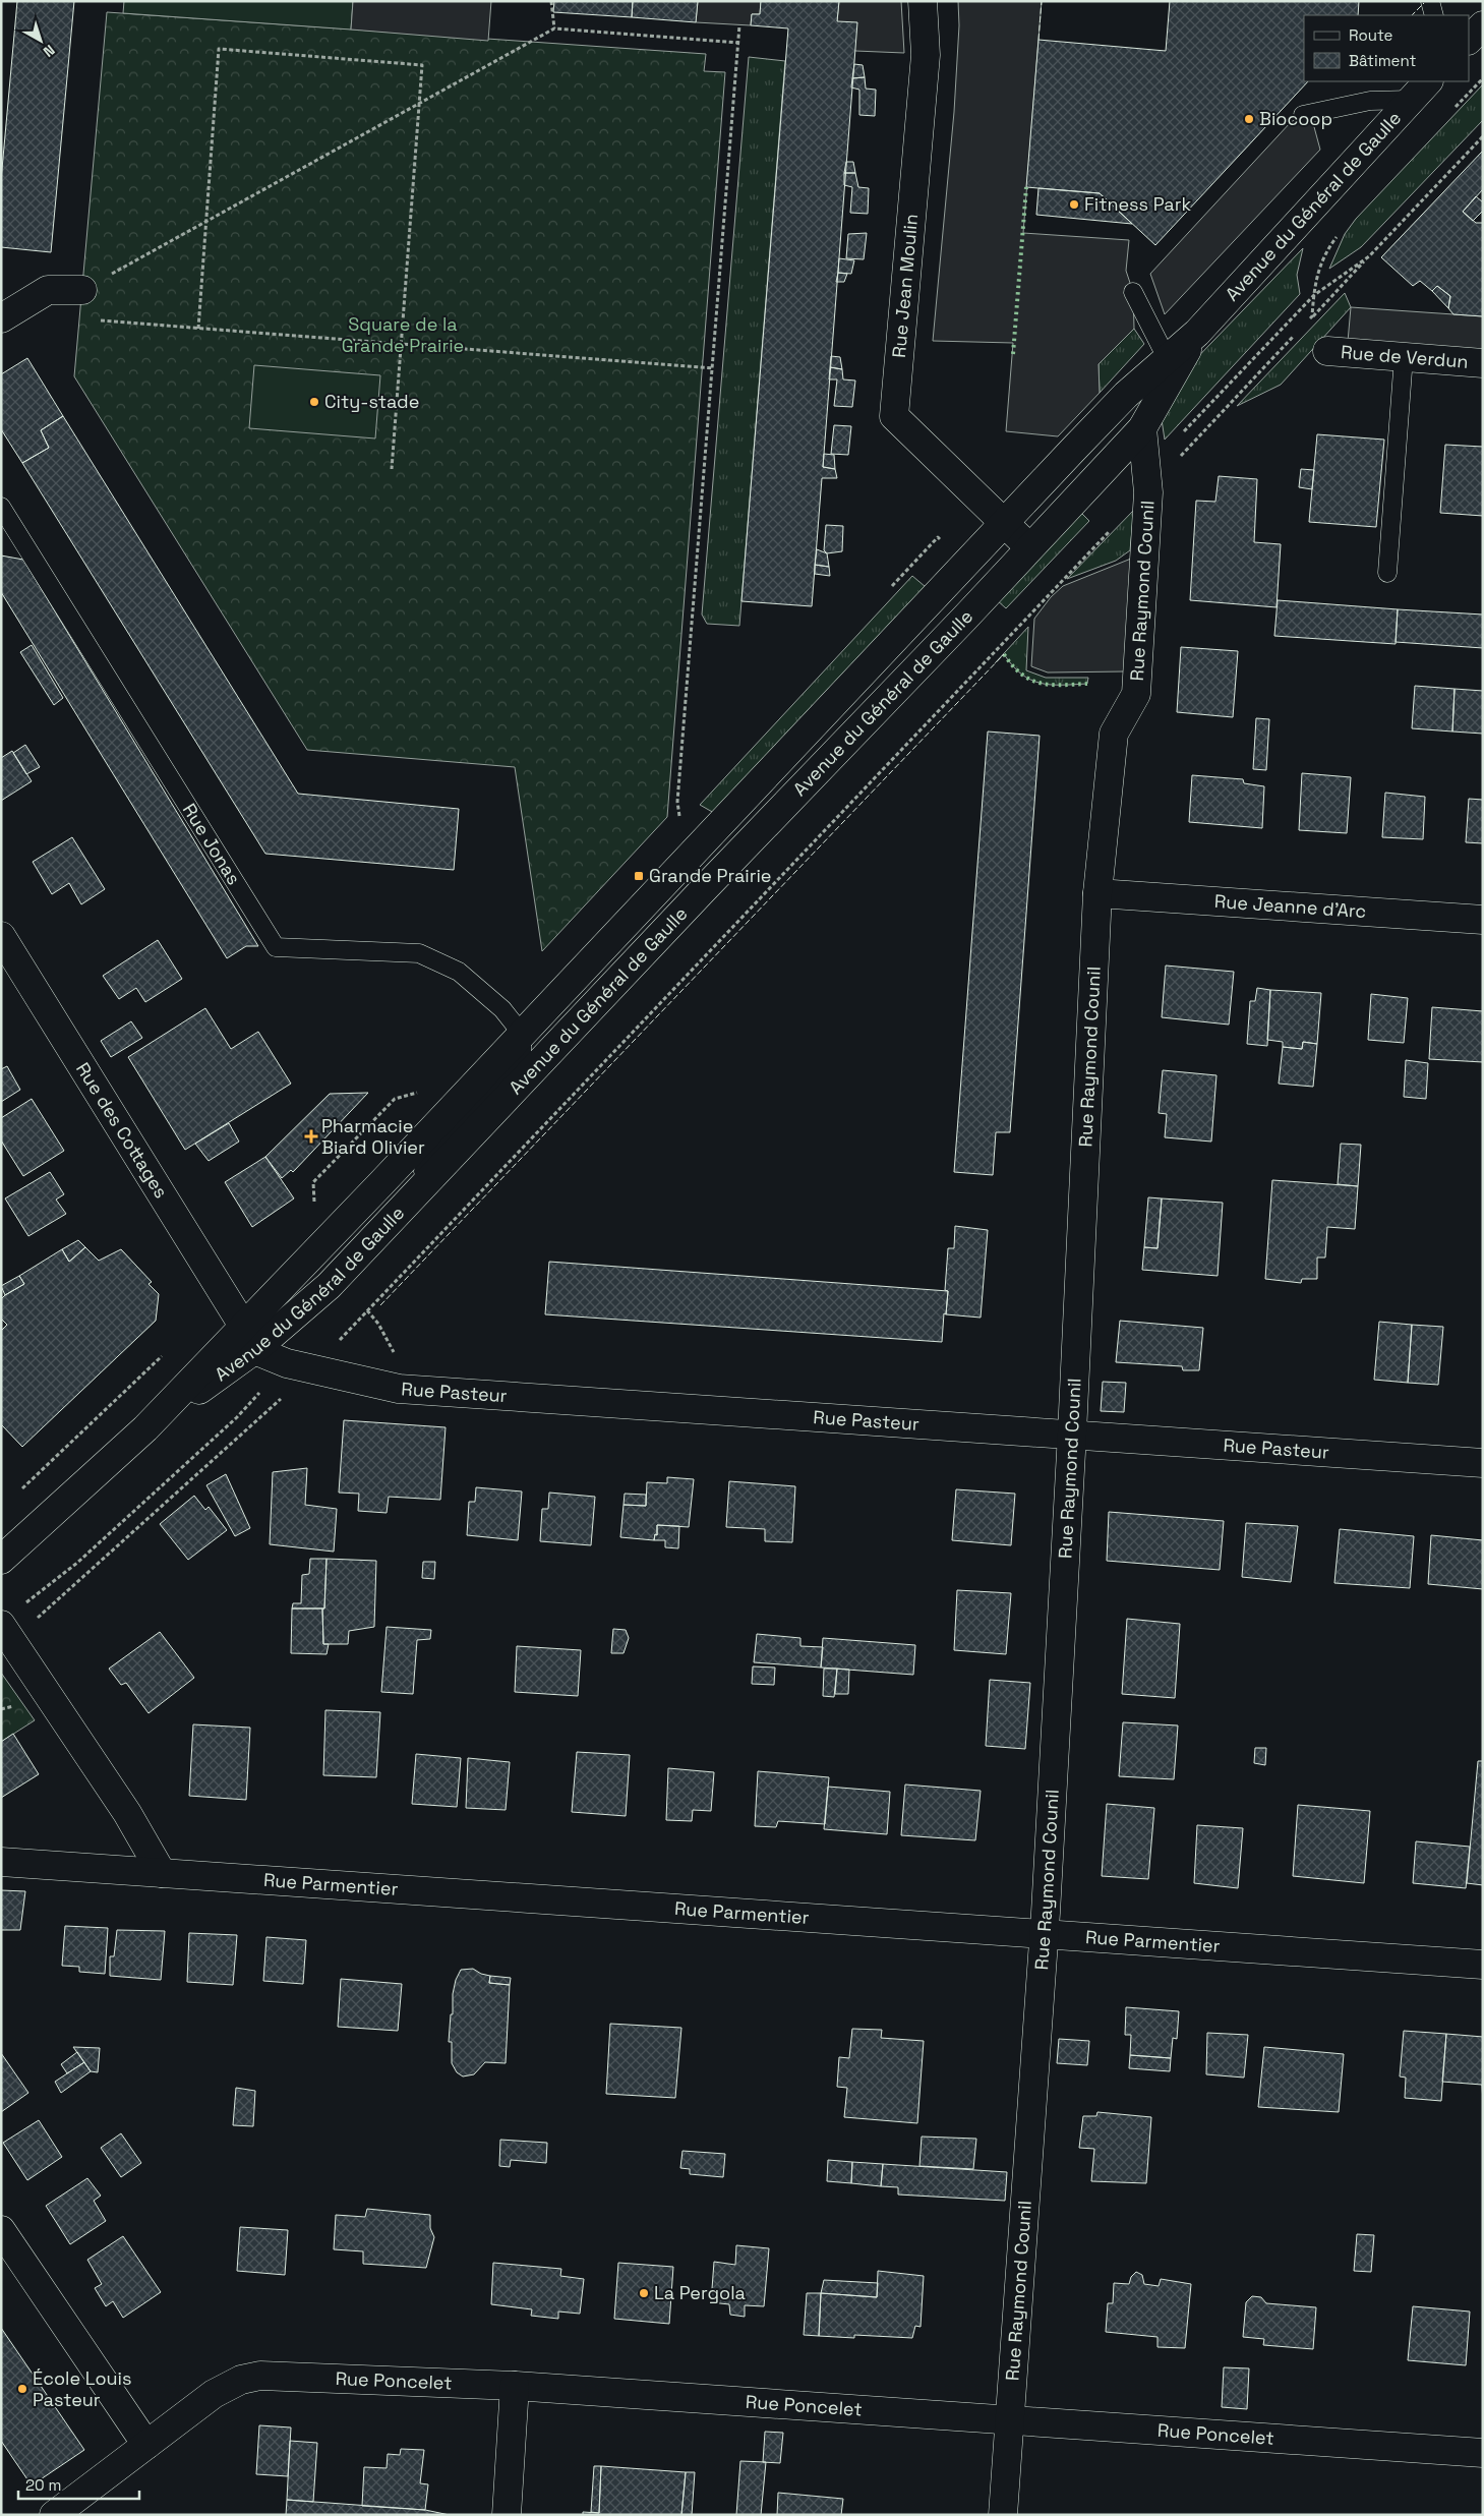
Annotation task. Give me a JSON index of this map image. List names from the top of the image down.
{
  "streets": {
    "street": [
      "Avenue du Général de Gaulle",
      "Rue Jean Moulin",
      "Rue de Verdun",
      "Rue Raymond Counil",
      "Rue Jeanne d'Arc",
      "Rue des Cottages",
      "Rue Pasteur",
      "Rue Parmentier",
      "Rue Poncelet"
    ],
    "lane": ["Rue Jonas"]
  },
  "crossings": [
    ["Avenue du Général de Gaulle", "Rue Jean Moulin"],
    ["Avenue du Général de Gaulle", "Rue Raymond Counil"],
    ["Avenue du Général de Gaulle", "Rue Jonas"],
    ["Avenue du Général de Gaulle", "Rue des Cottages"],
    ["Avenue du Général de Gaulle", "Rue Pasteur"],
    ["Rue Raymond Counil", "Rue Jeanne d'Arc"],
    ["Rue Raymond Counil", "Rue Pasteur"],
    ["Rue Raymond Counil", "Rue Parmentier"],
    ["Rue Raymond Counil", "Rue Poncelet"]
  ],
  "parks": ["Square de la Grande Prairie"],
  "places": {
    "other": [
      "Biocoop",
      "Fitness Park",
      "City-stade",
      "La Pergola",
      "École Louis Pasteur"
    ],
    "transit": ["Grande Prairie"],
    "health": ["Pharmacie Biard Olivier"]
  },
  "legend": ["Route", "Bâtiment"],
  "scale_bar": "20 m",
  "north": "bottom right"
}
